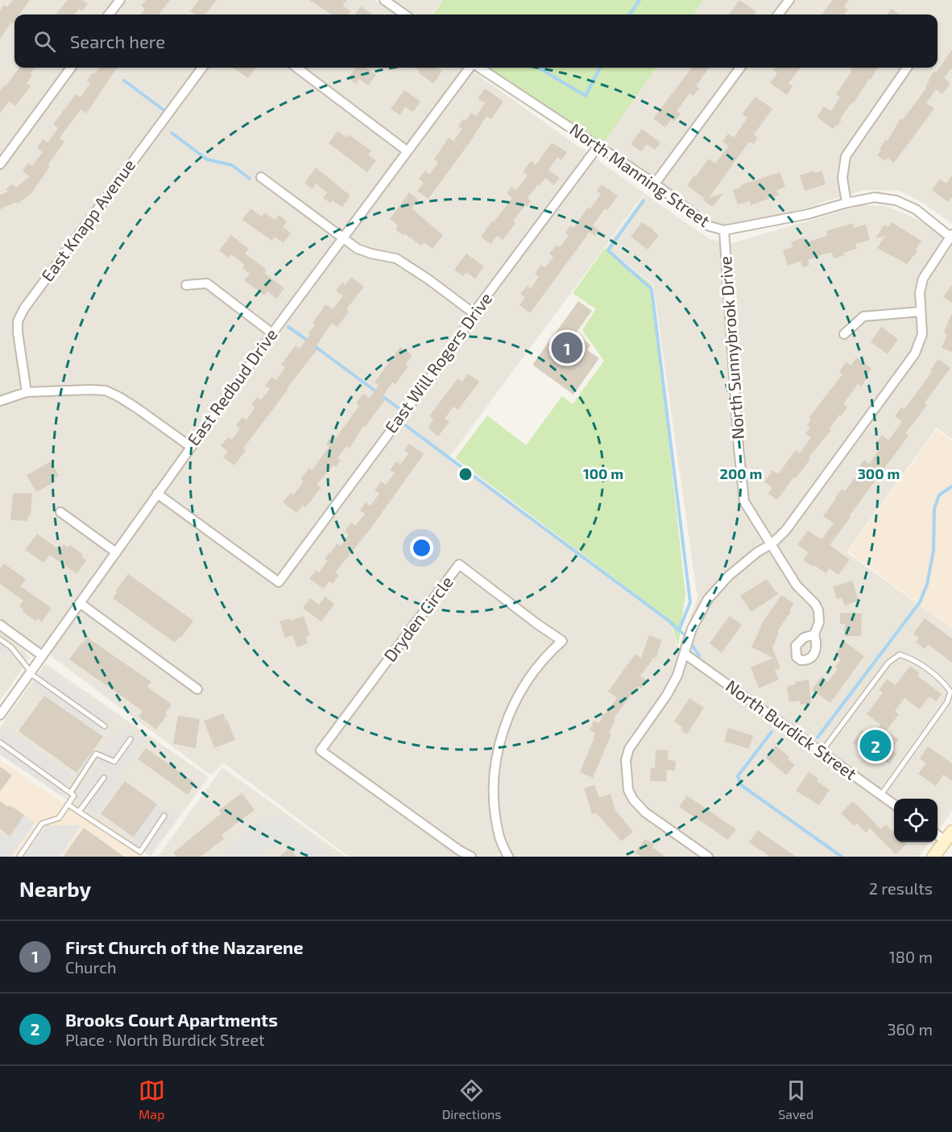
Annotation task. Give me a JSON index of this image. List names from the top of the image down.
{
  "streets": {
    "street": [
      "North Manning Street",
      "East Knapp Avenue",
      "North Sunnybrook Drive",
      "East Will Rogers Drive",
      "East Redbud Drive",
      "Dryden Circle",
      "North Burdick Street"
    ]
  },
  "crossings": [
    ["North Manning Street", "North Sunnybrook Drive"],
    ["North Manning Street", "East Will Rogers Drive"],
    ["East Will Rogers Drive", "East Redbud Drive"]
  ],
  "page": {
    "search": "Search here",
    "pins": ["1", "2"],
    "heading": ["Nearby", "2 results"],
    "list": [
      {
        "mark": "1",
        "name": "First Church of the Nazarene",
        "note": "Church",
        "value": "180 m"
      },
      {
        "mark": "2",
        "name": "Brooks Court Apartments",
        "note": "Place · North Burdick Street",
        "value": "360 m"
      }
    ],
    "nav": ["Map", "Directions", "Saved"]
  },
  "rings": ["100 m", "200 m", "300 m"]
}
